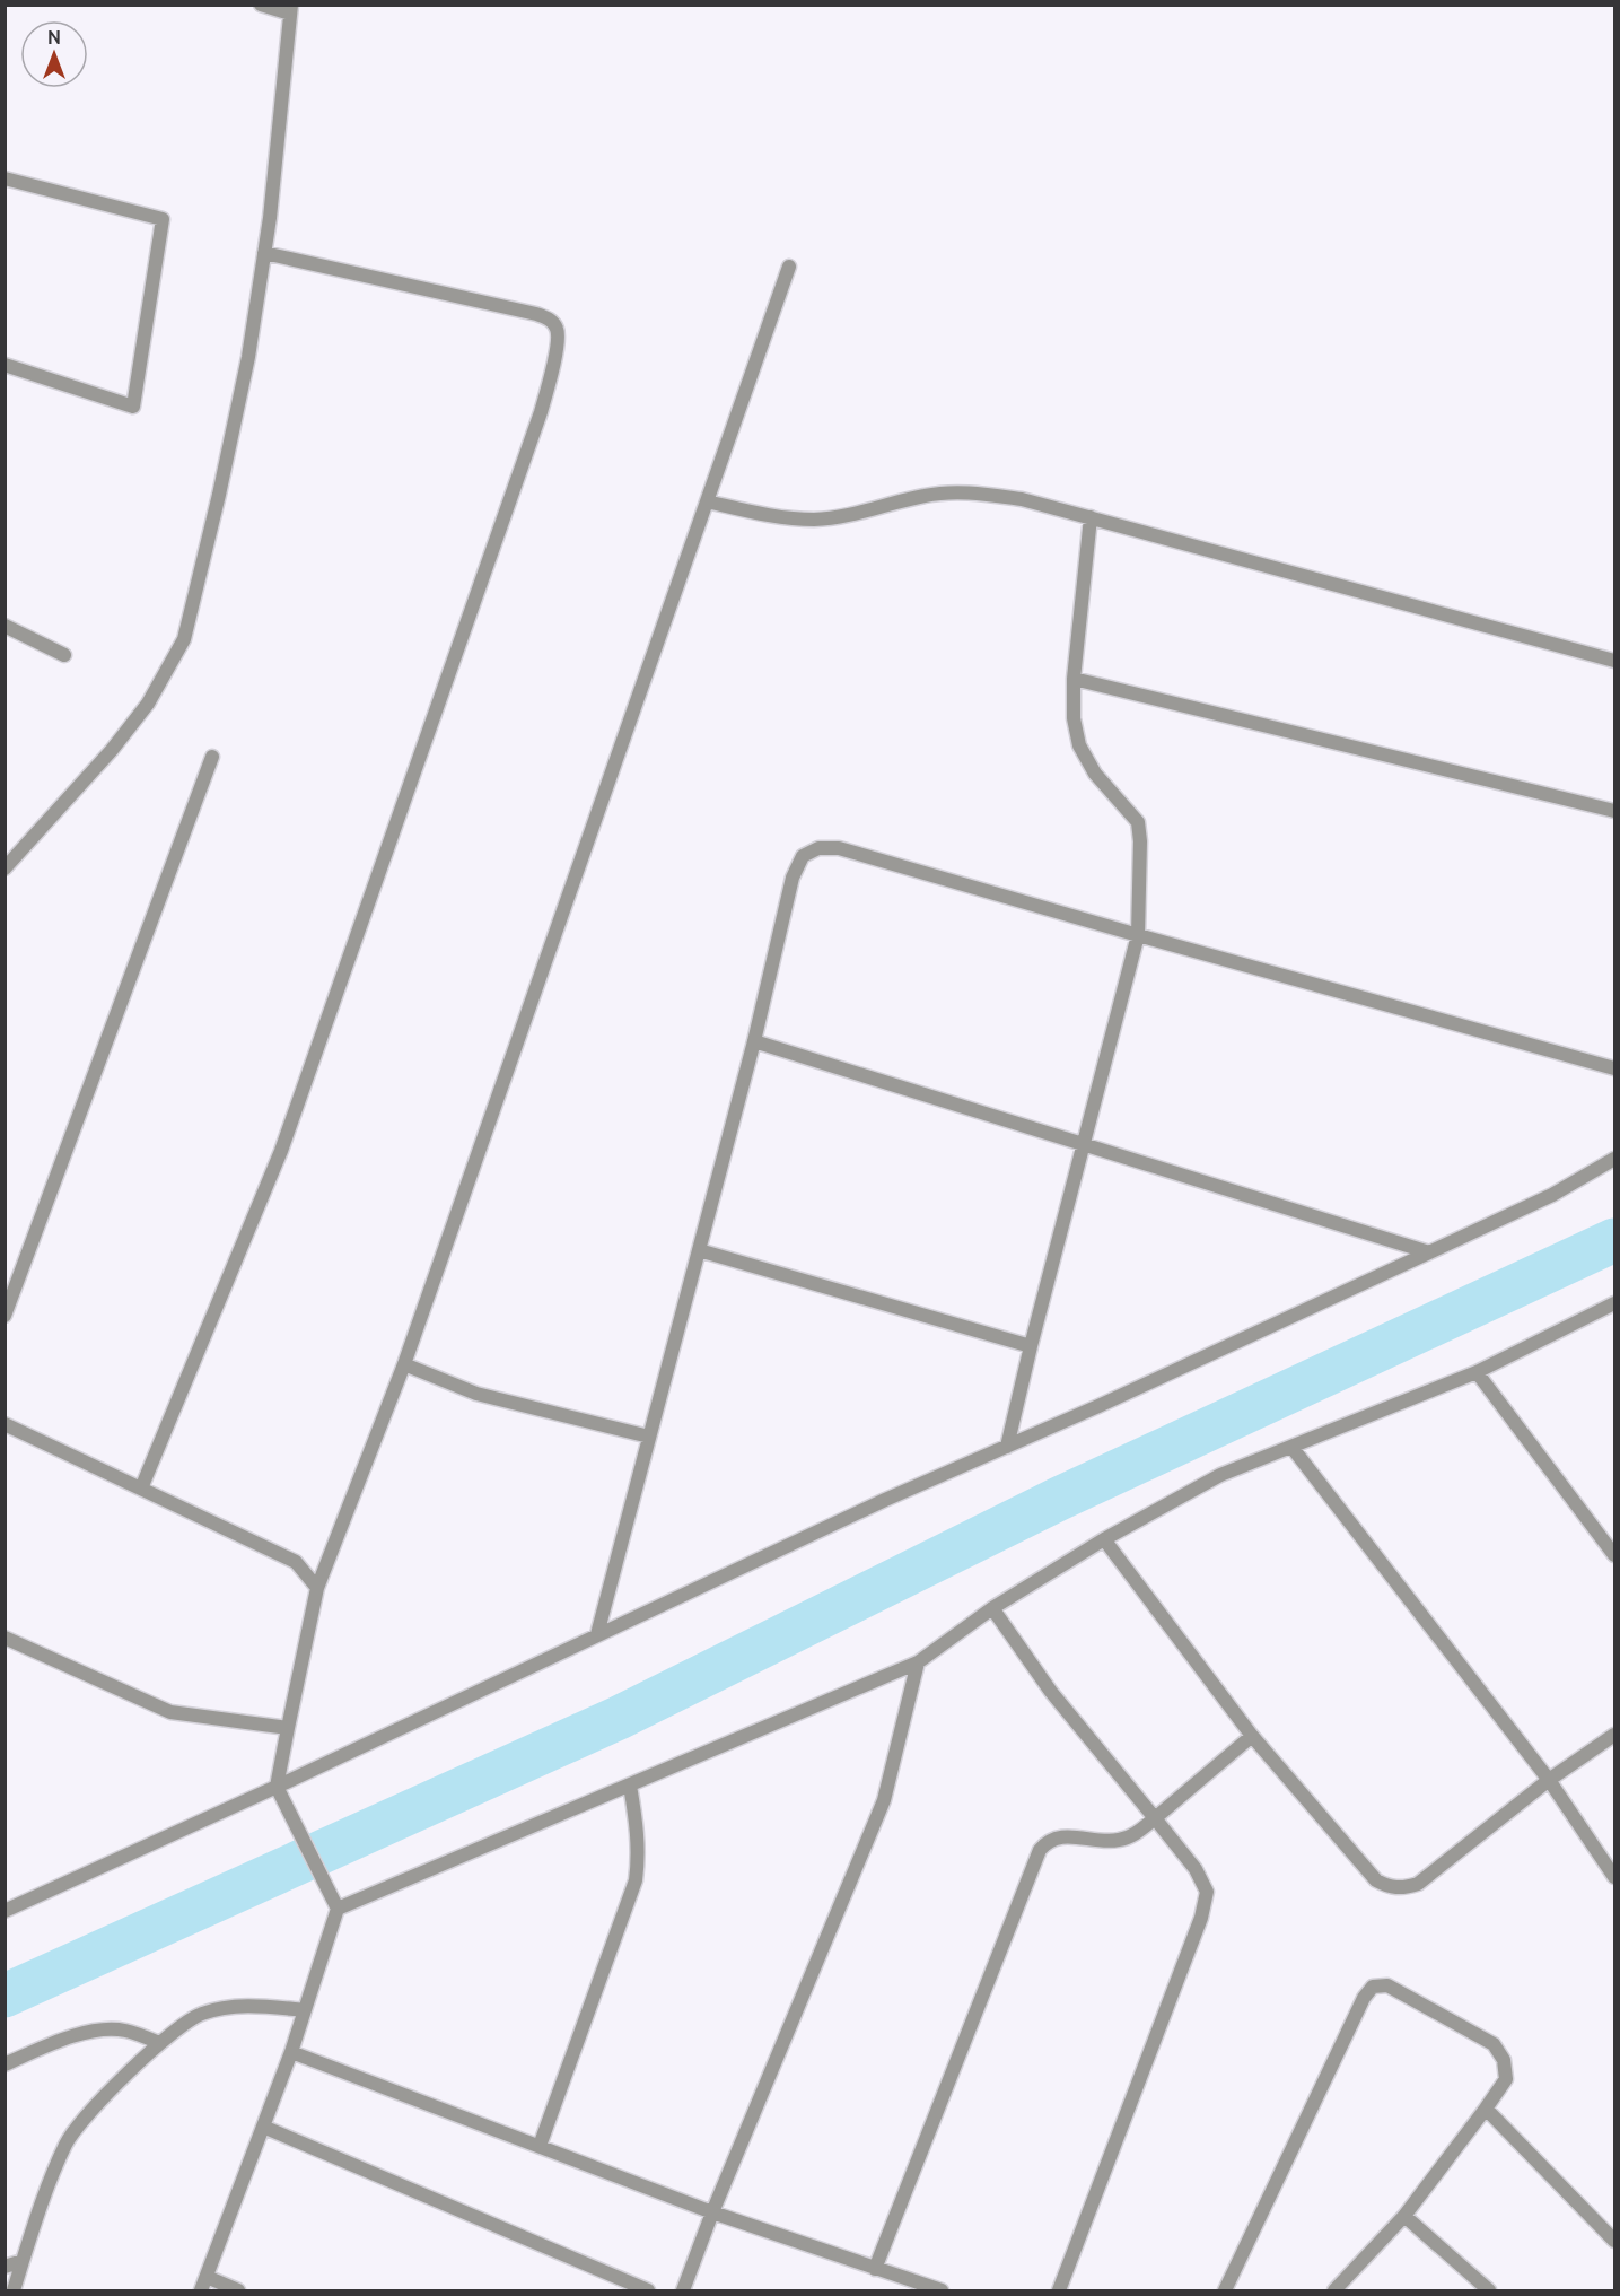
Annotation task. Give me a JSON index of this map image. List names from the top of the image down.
{
  "north": "top"
}
